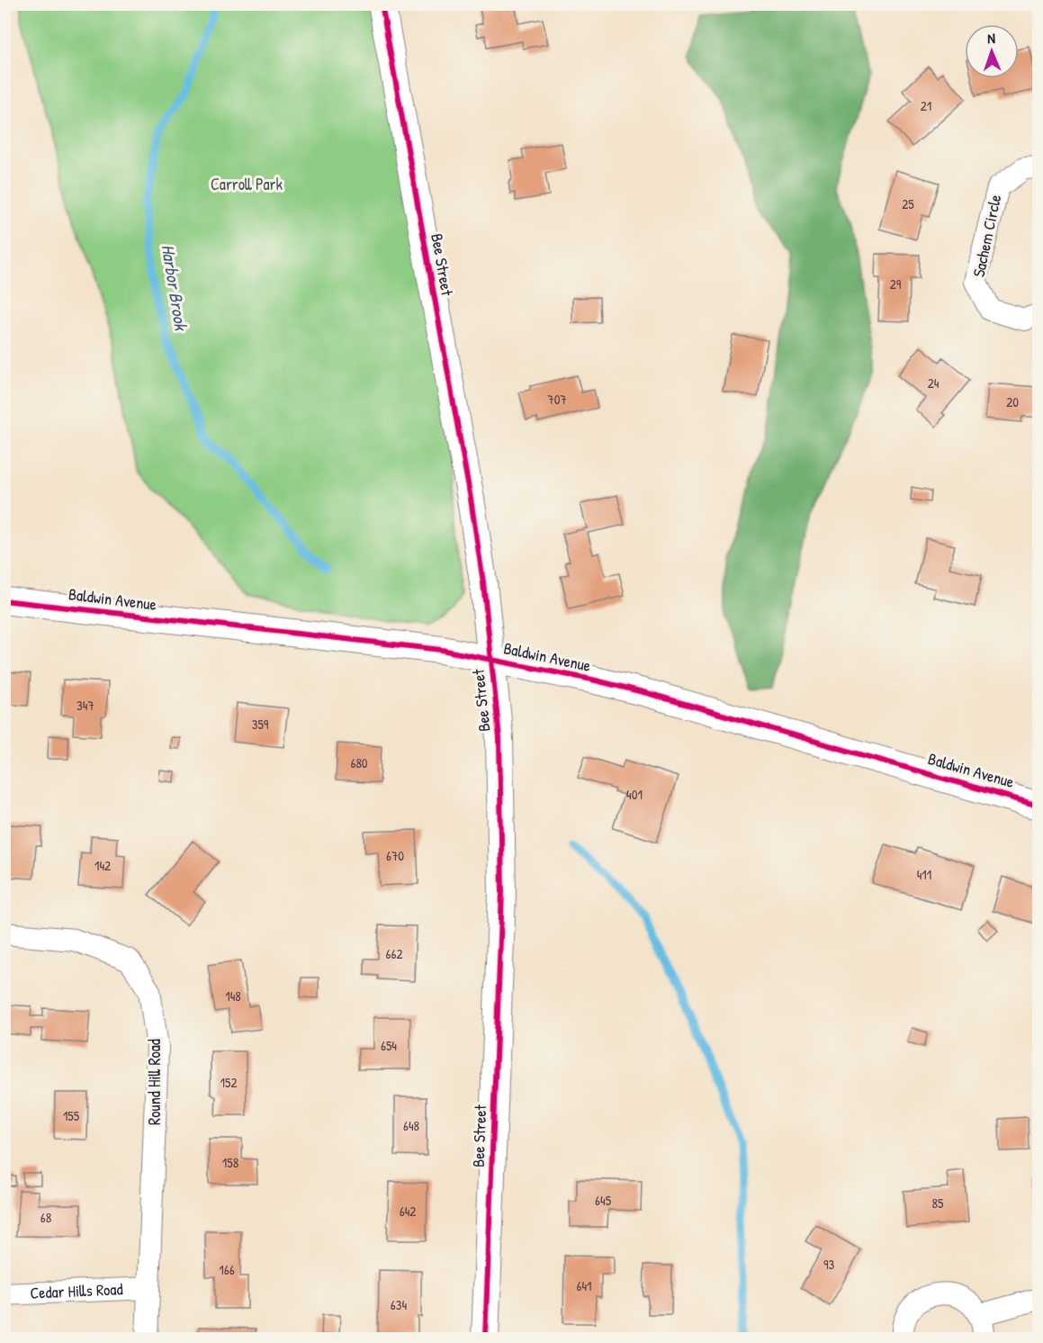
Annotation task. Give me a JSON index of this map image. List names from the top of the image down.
{
  "streets": {
    "street": [
      "Sachem Circle",
      "Bee Street",
      "Baldwin Avenue",
      "Round Hill Road",
      "Cedar Hills Road"
    ]
  },
  "crossings": [
    ["Bee Street", "Baldwin Avenue"],
    ["Round Hill Road", "Cedar Hills Road"]
  ],
  "water": ["Harbor Brook"],
  "parks": ["Carroll Park"],
  "house_numbers": [
    "21",
    "25",
    "29",
    "24",
    "707",
    "20",
    "347",
    "359",
    "680",
    "401",
    "670",
    "142",
    "411",
    "662",
    "148",
    "654",
    "152",
    "155",
    "648",
    "158",
    "645",
    "85",
    "642",
    "68",
    "93",
    "166",
    "641",
    "634"
  ],
  "north": "top"
}
